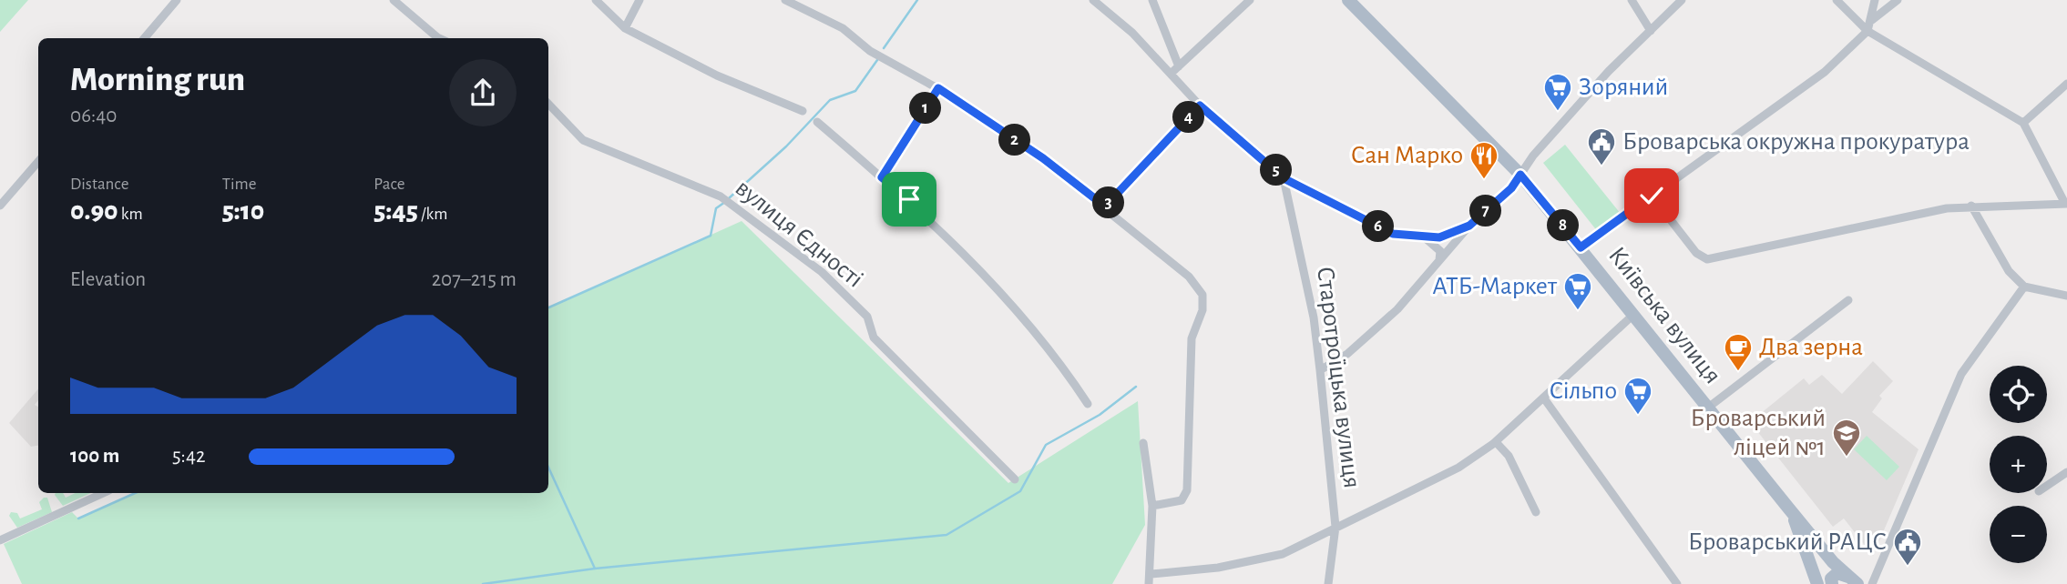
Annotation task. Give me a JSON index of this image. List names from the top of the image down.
{
  "streets": {
    "main road": ["Київська вулиця"],
    "street": ["вулиця Єдності", "Старотроїцька вулиця"]
  },
  "places": {
    "supermarket": ["Зоряний", "АТБ-Маркет", "Сільпо"],
    "public building": ["Броварська окружна прокуратура", "Броварський РАЦС"],
    "restaurant": ["Сан Марко"],
    "cafe": ["Два зерна"],
    "school or university": ["Броварський ліцей №1"]
  },
  "page": {
    "heading": ["Morning run", "06:40"],
    "pins": [
      "1",
      "4",
      "2",
      "5",
      "3",
      "7",
      "8",
      "6"
    ],
    "stats": [
      ["Distance", "0.90 km"],
      ["Time", "5:10"],
      ["Pace", "5:45 /km"]
    ],
    "chart": ["Elevation", "207–215 m"],
    "map_buttons": ["+", "−"],
    "list": [
      {
        "name": "100 m",
        "note": "5:42"
      }
    ]
  }
}
